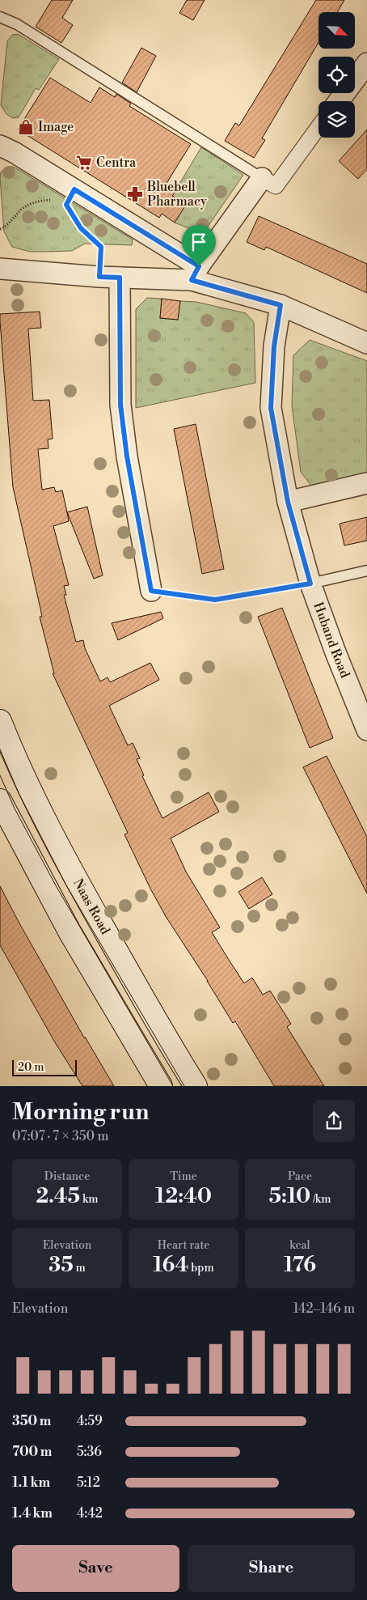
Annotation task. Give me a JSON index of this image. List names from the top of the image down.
{
  "streets": {
    "main road": ["Naas Road"],
    "street": ["Huband Road"]
  },
  "places": {
    "shop": ["Image"],
    "supermarket": ["Centra"],
    "pharmacy": ["Bluebell Pharmacy"]
  },
  "scale_bar": "20 m",
  "north": "bottom right",
  "page": {
    "scale": "20 m",
    "heading": ["Morning run", "07:07 · 7 × 350 m"],
    "stats": [
      ["Distance", "2.45 km"],
      ["Time", "12:40"],
      ["Pace", "5:10 /km"],
      ["Elevation", "35 m"],
      ["Heart rate", "164 bpm"],
      ["kcal", "176"]
    ],
    "chart": ["Elevation", "142–146 m"],
    "list": [
      {
        "name": "350 m",
        "note": "4:59"
      },
      {
        "name": "700 m",
        "note": "5:36"
      },
      {
        "name": "1.1 km",
        "note": "5:12"
      },
      {
        "name": "1.4 km",
        "note": "4:42"
      }
    ],
    "buttons": ["Save", "Share"]
  }
}
